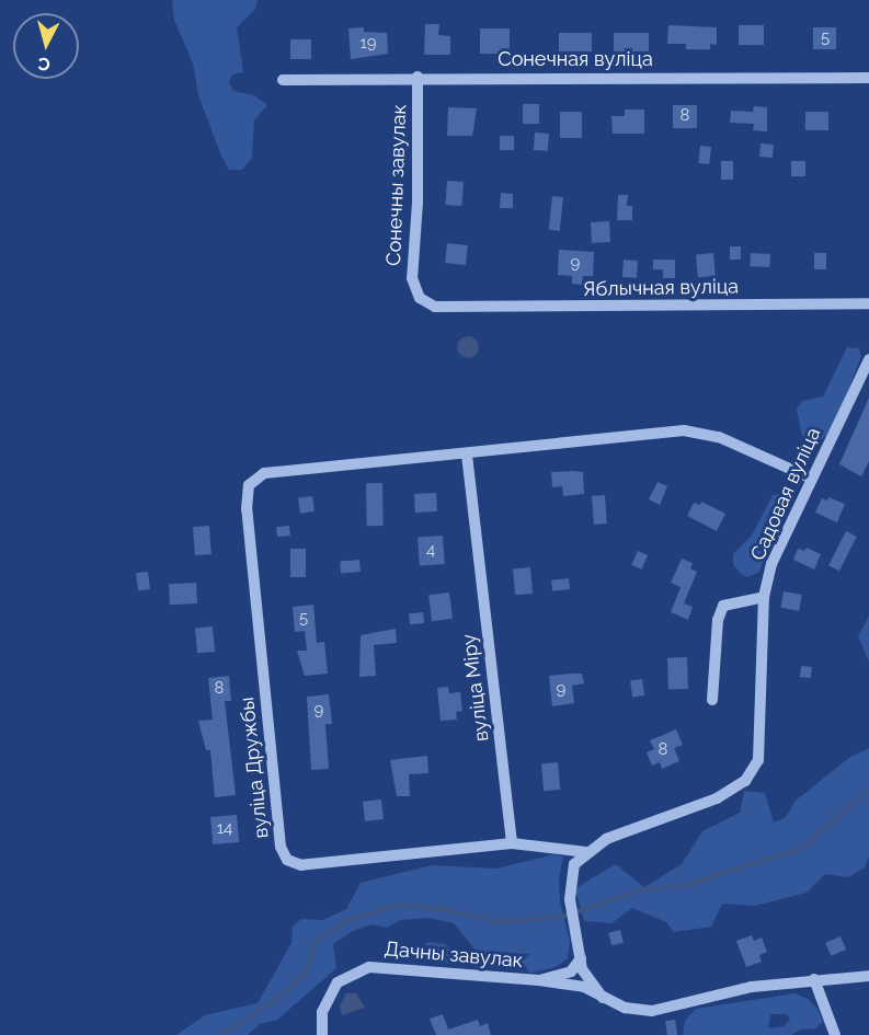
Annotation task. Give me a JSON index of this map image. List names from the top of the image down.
{
  "streets": {
    "street": [
      "Сонечная вуліца",
      "Сонечны завулак",
      "Яблычная вуліца",
      "Садовая вуліца",
      "вуліца Міру",
      "вуліца Дружбы",
      "Дачны завулак"
    ]
  },
  "crossings": [
    ["Сонечная вуліца", "Сонечны завулак"],
    ["Сонечны завулак", "Яблычная вуліца"],
    ["вуліца Міру", "вуліца Дружбы"]
  ],
  "house_numbers": [
    "5",
    "19",
    "8",
    "9",
    "4",
    "5",
    "8",
    "9",
    "9",
    "8",
    "14"
  ],
  "north": "bottom"
}
